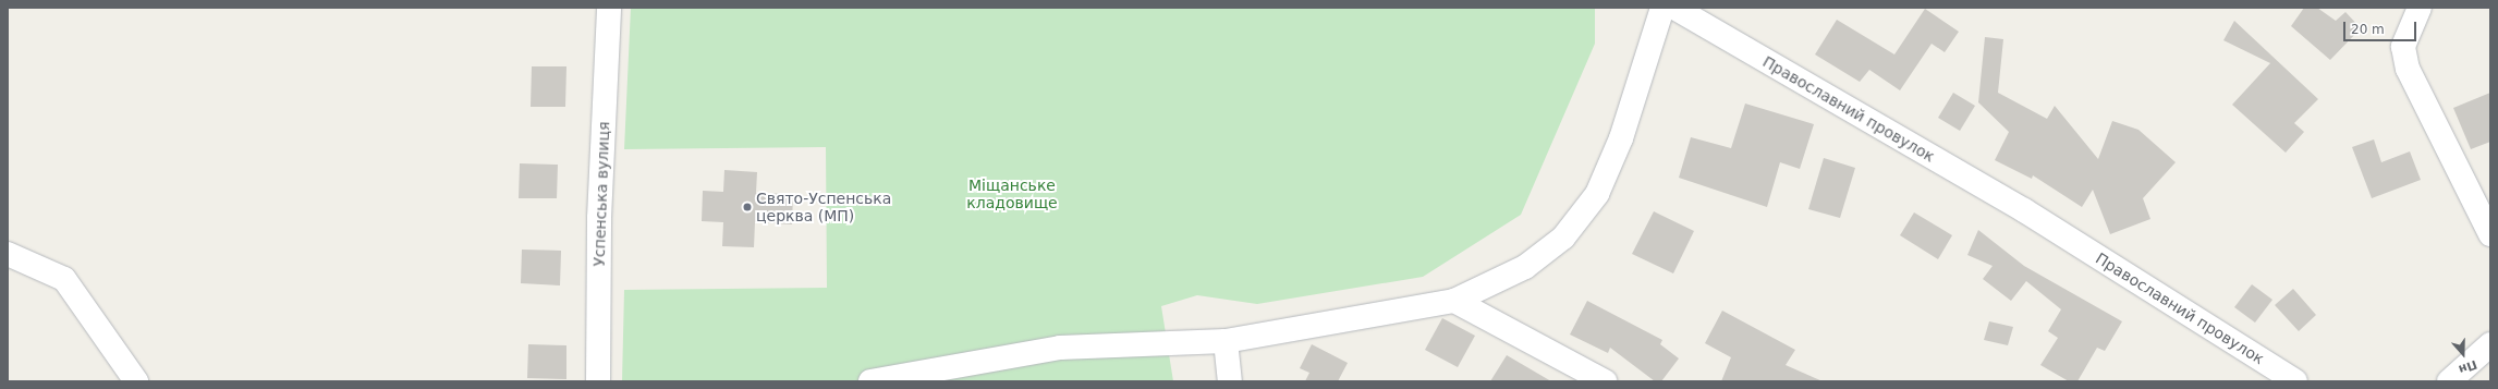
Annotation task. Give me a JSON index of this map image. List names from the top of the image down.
{
  "streets": {
    "street": ["Православний провулок", "Успенська вулиця"]
  },
  "parks": ["Міщанське кладовище"],
  "places": ["Свято-Успенська церква (МП)"],
  "scale_bar": "20 m",
  "north": "bottom"
}
